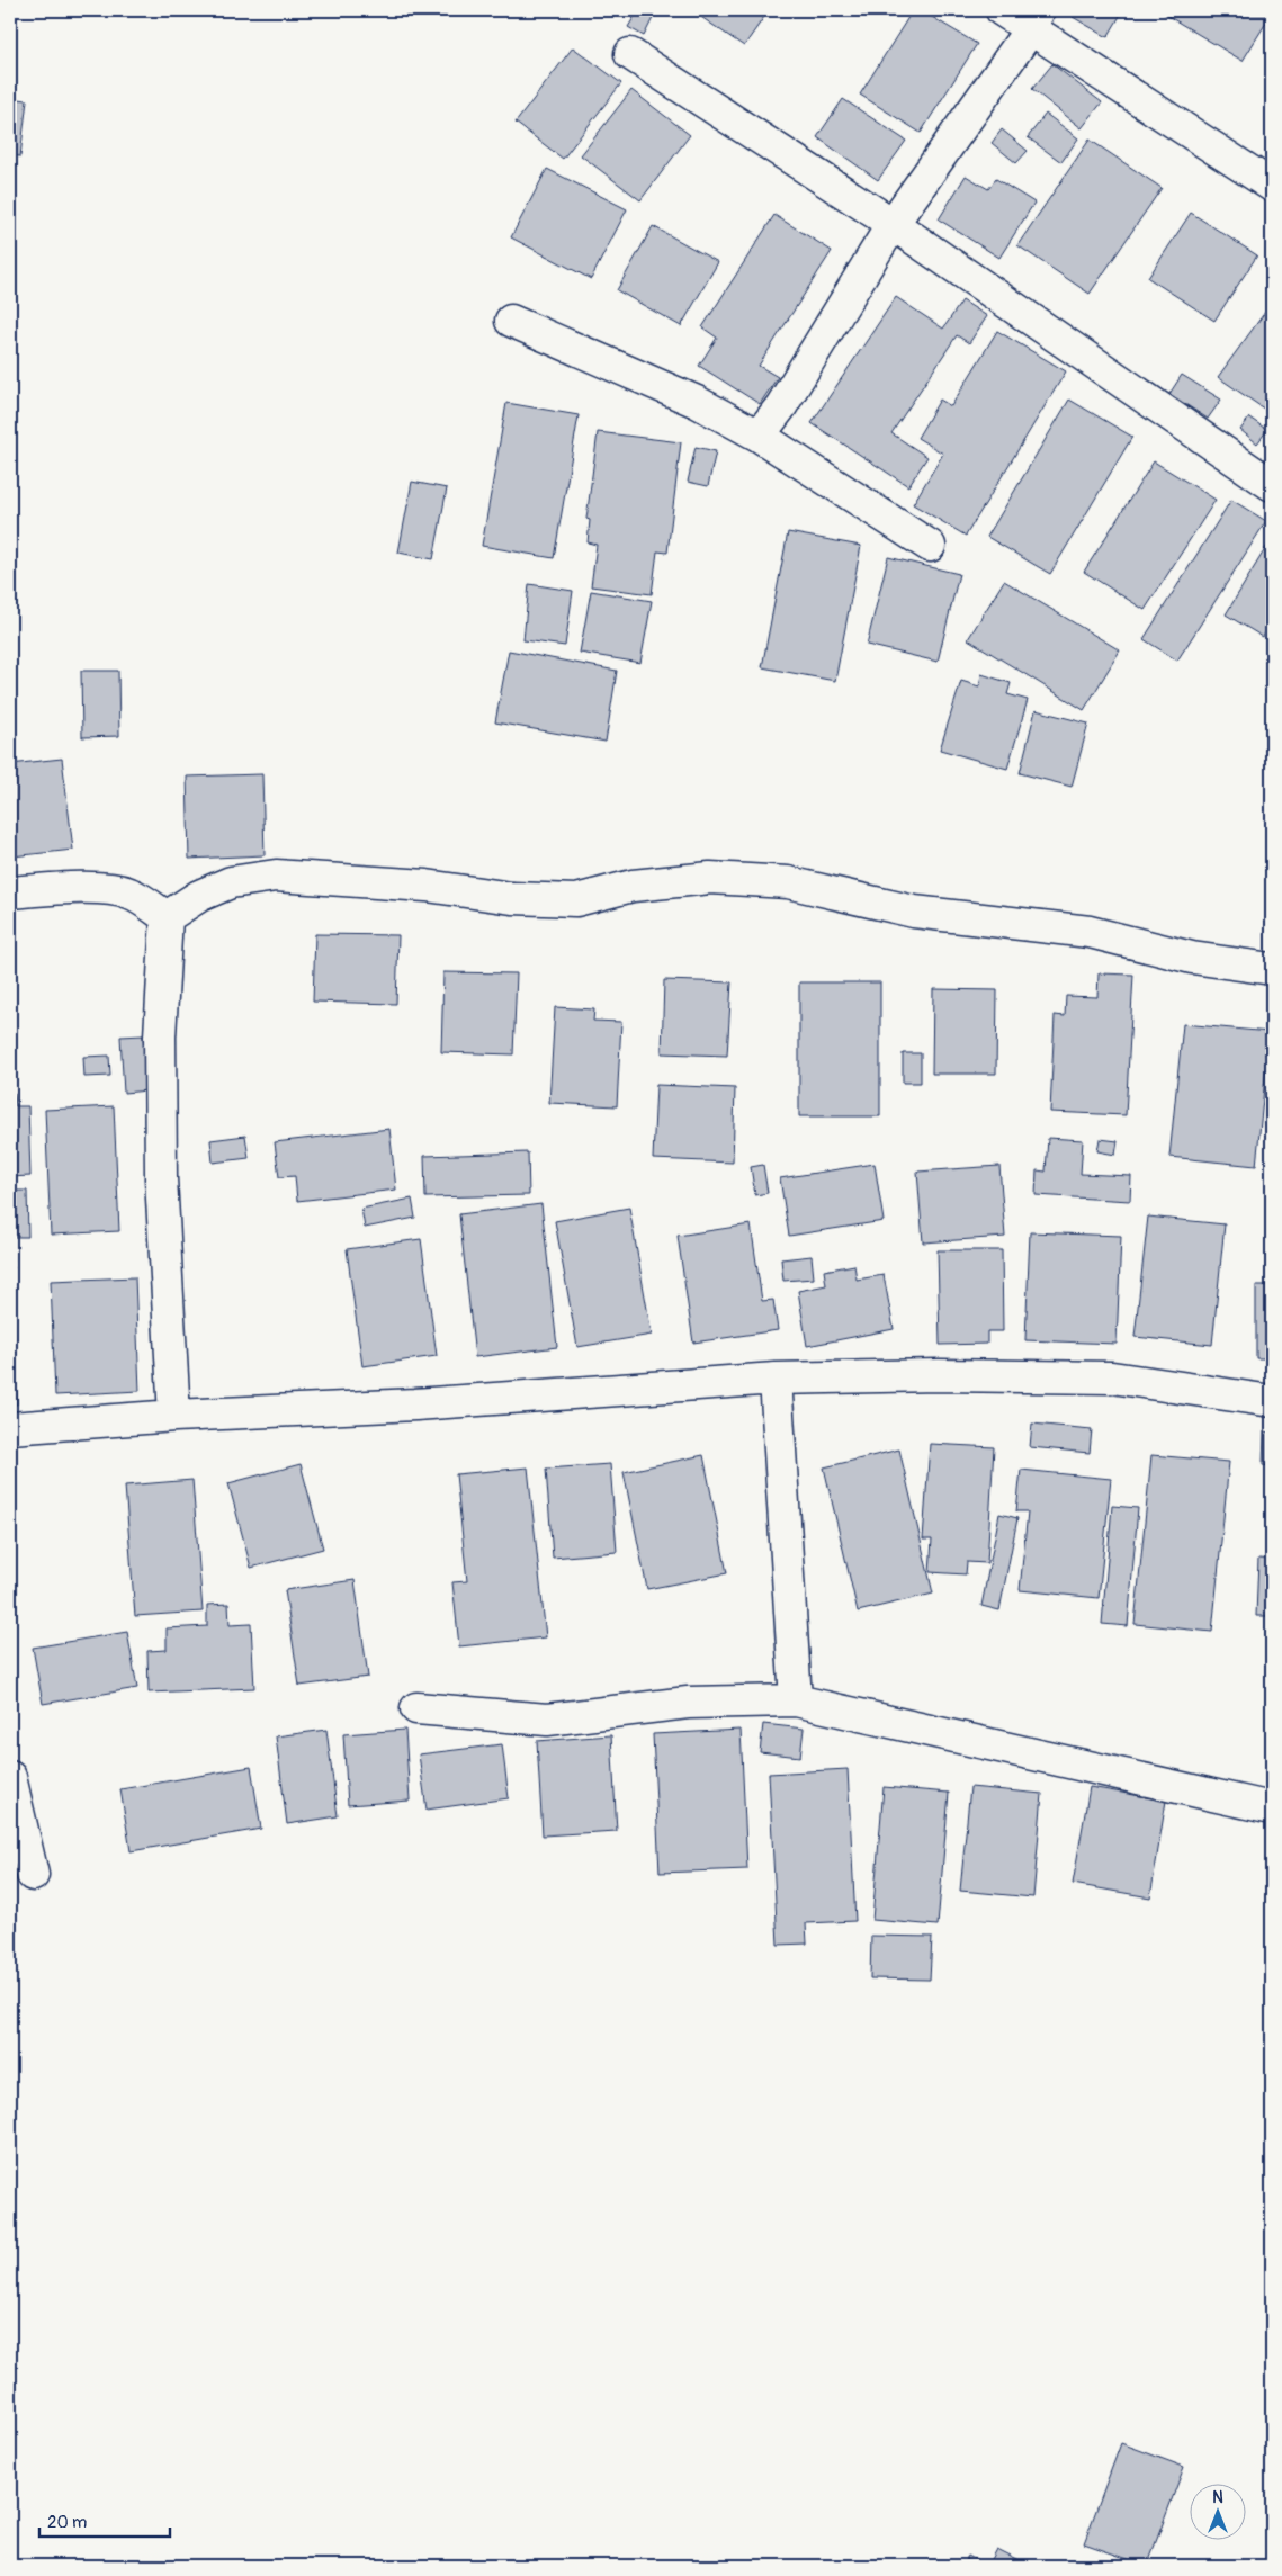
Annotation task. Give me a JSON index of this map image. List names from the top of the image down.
{
  "scale_bar": "20 m",
  "north": "top"
}
